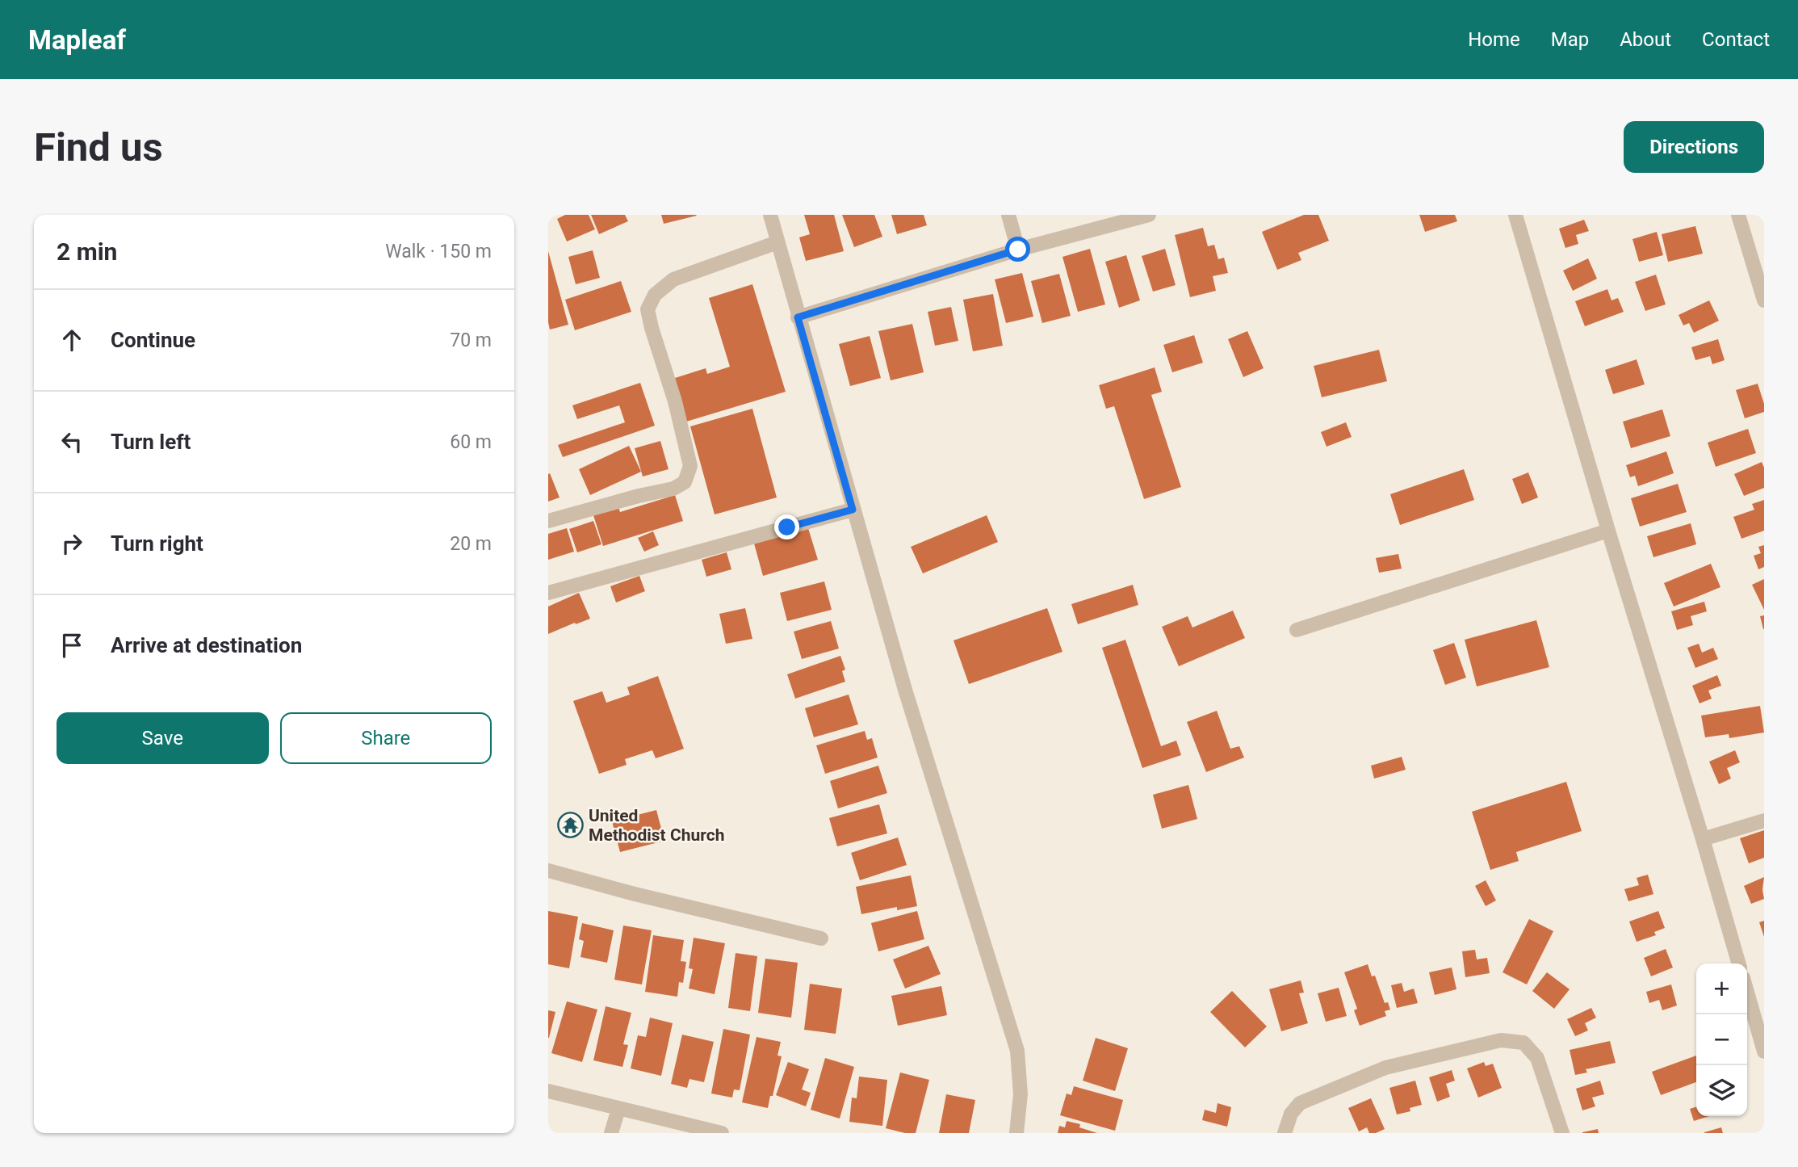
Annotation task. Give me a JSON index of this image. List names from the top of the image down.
{
  "places": {
    "temple": ["United Methodist Church"]
  },
  "page": {
    "header": "Mapleaf",
    "nav": [
      "Home",
      "Map",
      "About",
      "Contact"
    ],
    "buttons": [
      "Directions",
      ["Save", "Share"]
    ],
    "title": "Find us",
    "heading": ["2 min", "Walk · 150 m"],
    "list": [
      ["Continue", "70 m"],
      ["Turn left", "60 m"],
      ["Turn right", "20 m"],
      "Arrive at destination"
    ],
    "map_buttons": ["+", "−"]
  }
}
